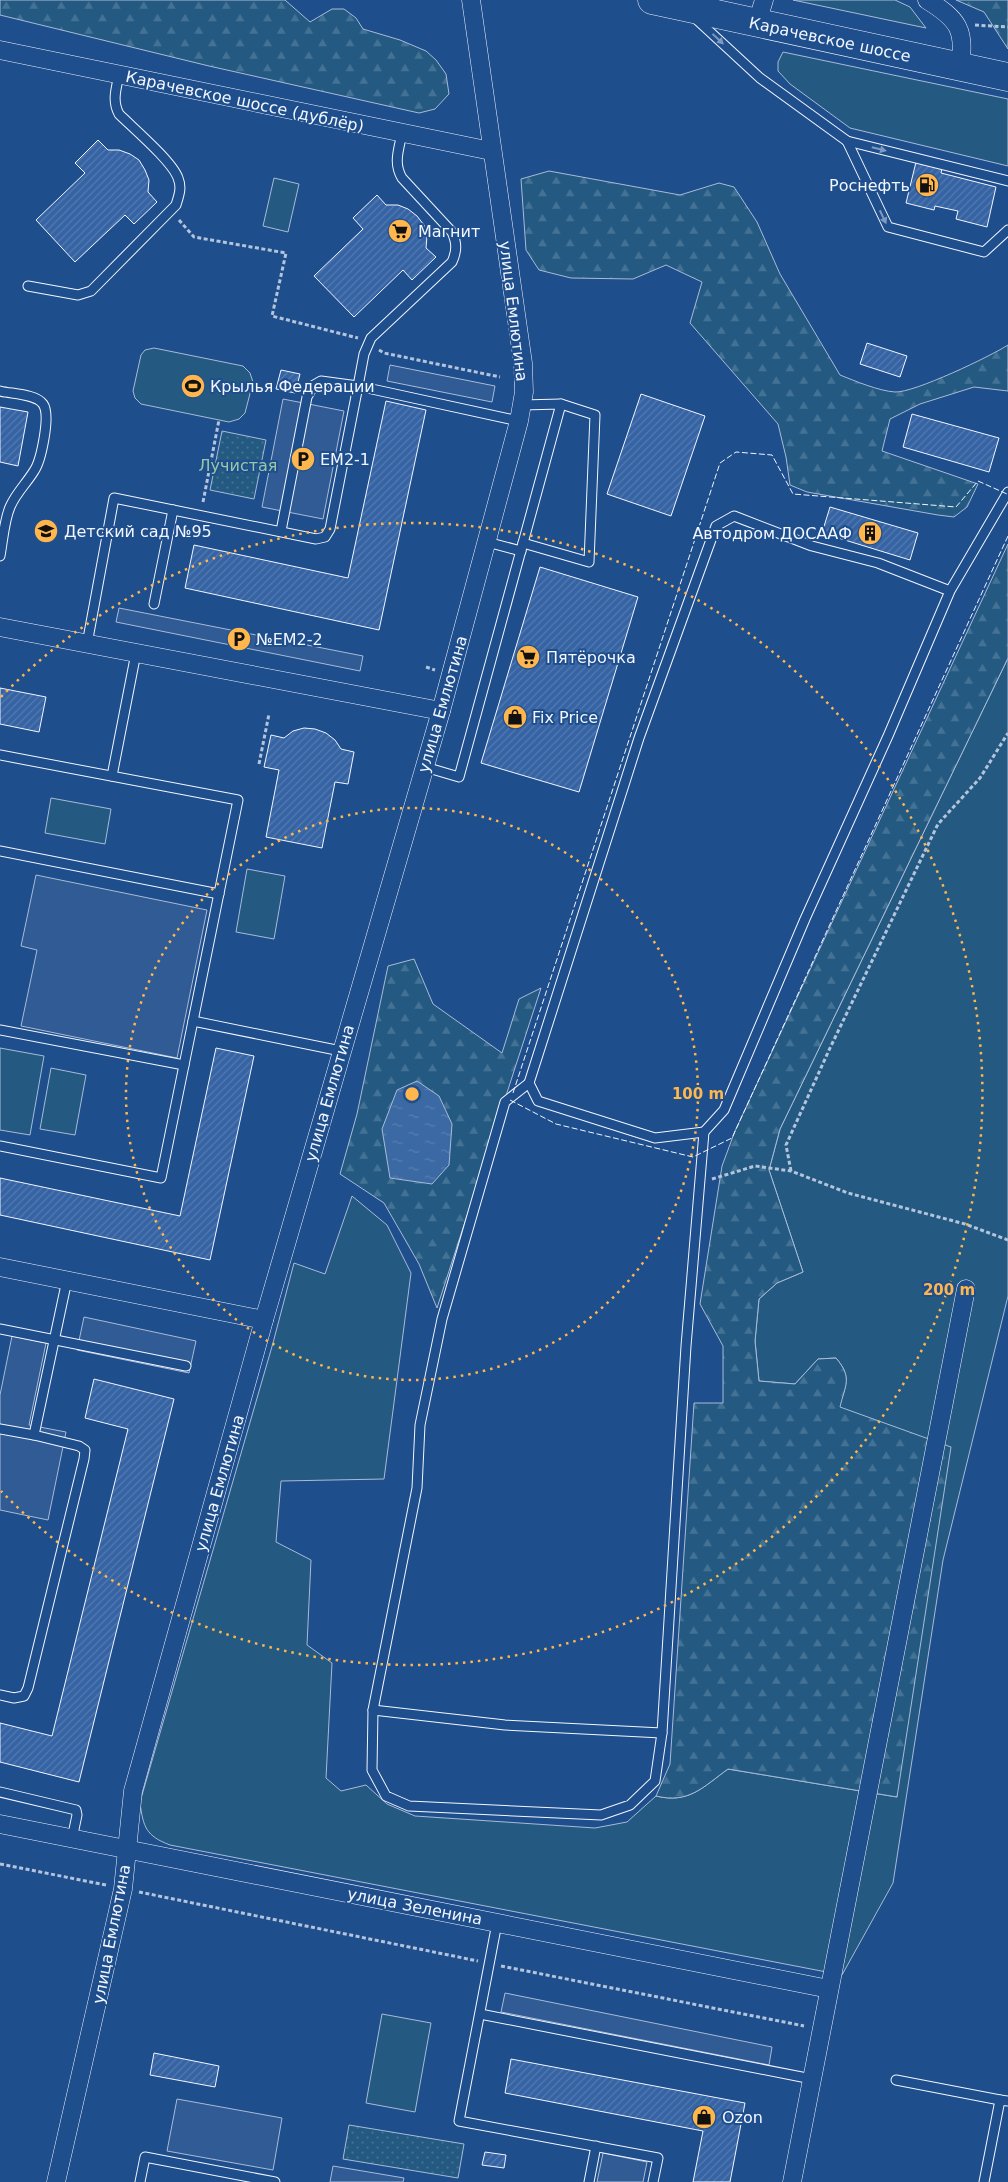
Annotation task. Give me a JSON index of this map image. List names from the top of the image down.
{
  "streets": {
    "highway": ["Карачевское шоссе"],
    "street": ["Карачевское шоссе (дублёр)", "улица Емлютина", "улица Зеленина"]
  },
  "crossings": [
    ["Карачевское шоссе (дублёр)", "улица Емлютина"],
    ["улица Емлютина", "улица Зеленина"]
  ],
  "parks": ["Лучистая"],
  "places": {
    "fuel station": ["Роснефть"],
    "supermarket": ["Магнит", "Пятёрочка"],
    "sports": ["Крылья Федерации"],
    "parking": ["ЕМ2-1", "№ЕМ2-2"],
    "school or university": ["Детский сад №95"],
    "building": ["Автодром ДОСААФ"],
    "shop": ["Fix Price", "Ozon"]
  },
  "rings": ["100 m", "200 m"]
}
